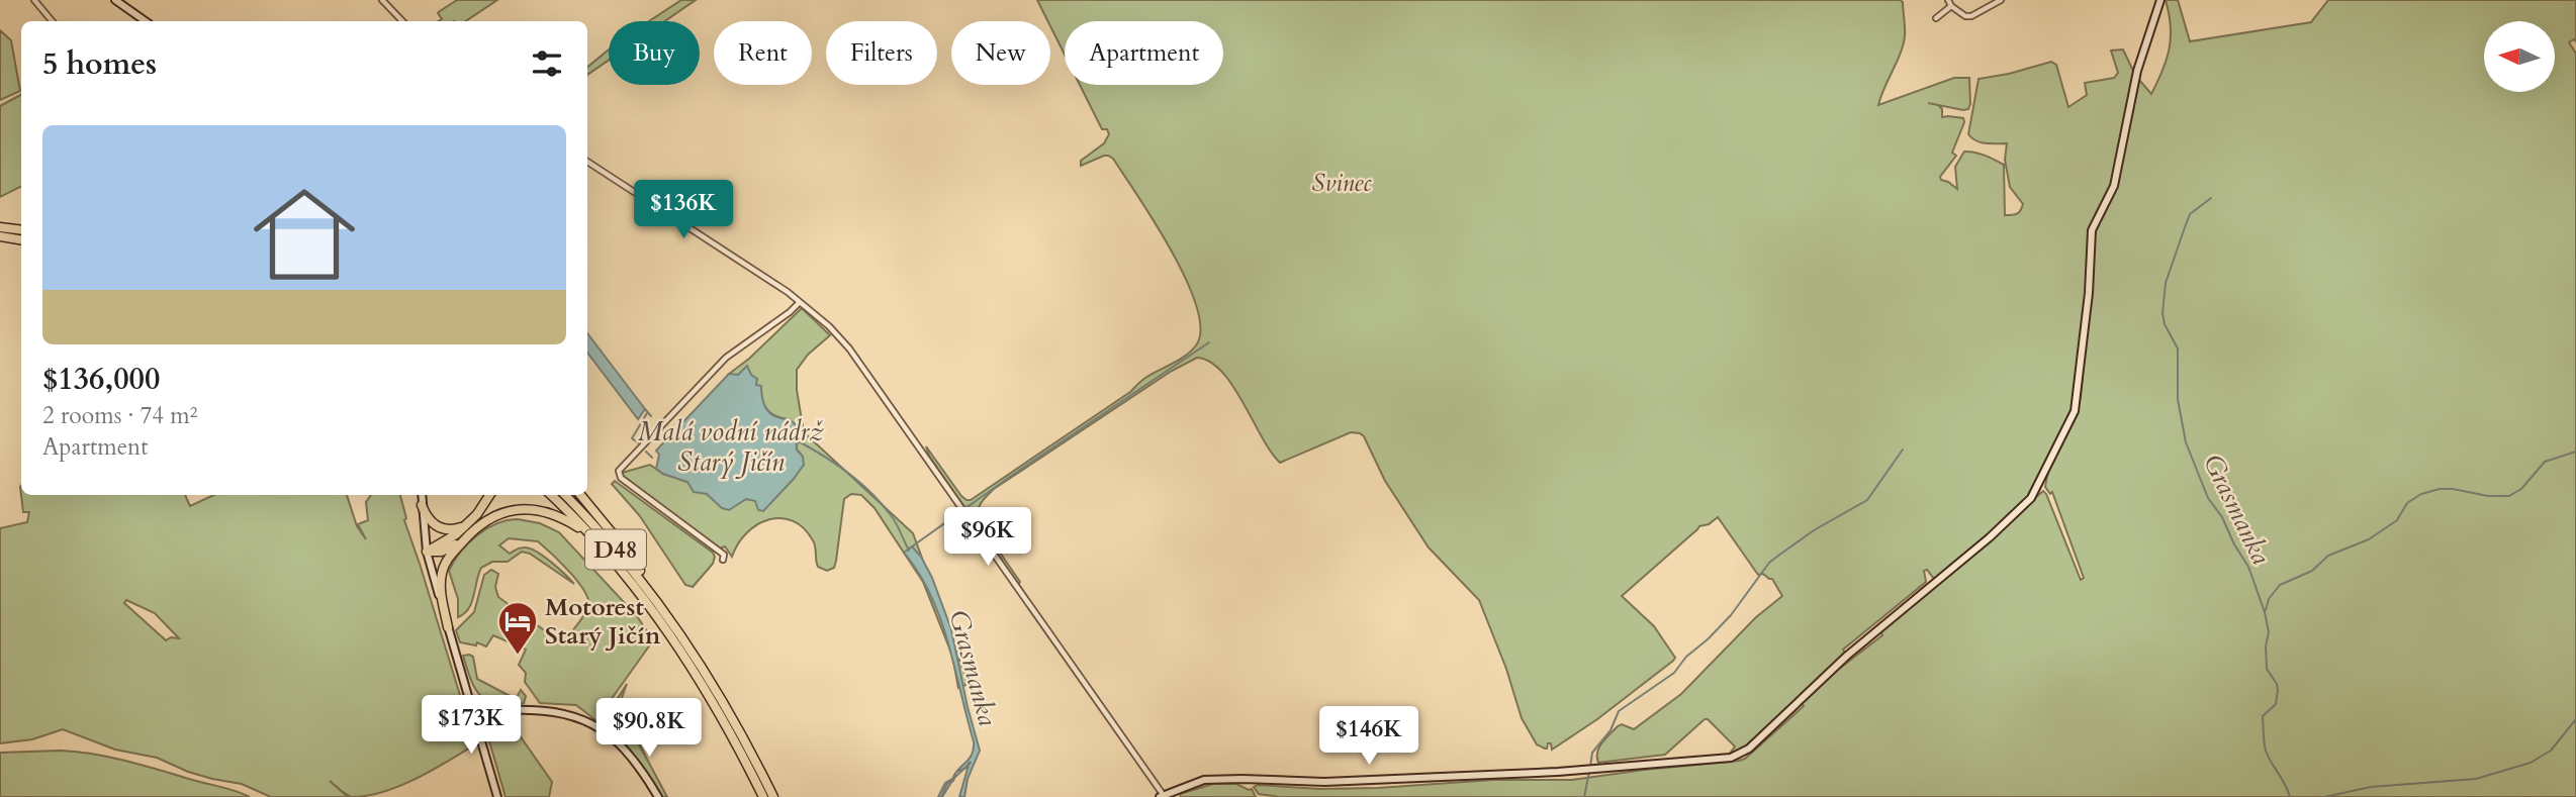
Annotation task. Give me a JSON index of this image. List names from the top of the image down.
{
  "streets": {
    "highway": ["D48"]
  },
  "water": ["Malá vodní nádrž Starý Jičín", "Grasmanka"],
  "parks": ["Svinec"],
  "places": {
    "hotel": ["Motorest Starý Jičín"]
  },
  "north": "left",
  "page": {
    "chip": [
      "Buy",
      "Rent",
      "Filters",
      "New",
      "Apartment"
    ],
    "heading": "5 homes",
    "list": [
      {
        "name": "$136,000",
        "note": "2 rooms · 74 m² · Apartment"
      }
    ],
    "price": [
      "$136K",
      "$96K",
      "$173K",
      "$90.8K",
      "$146K"
    ]
  }
}
